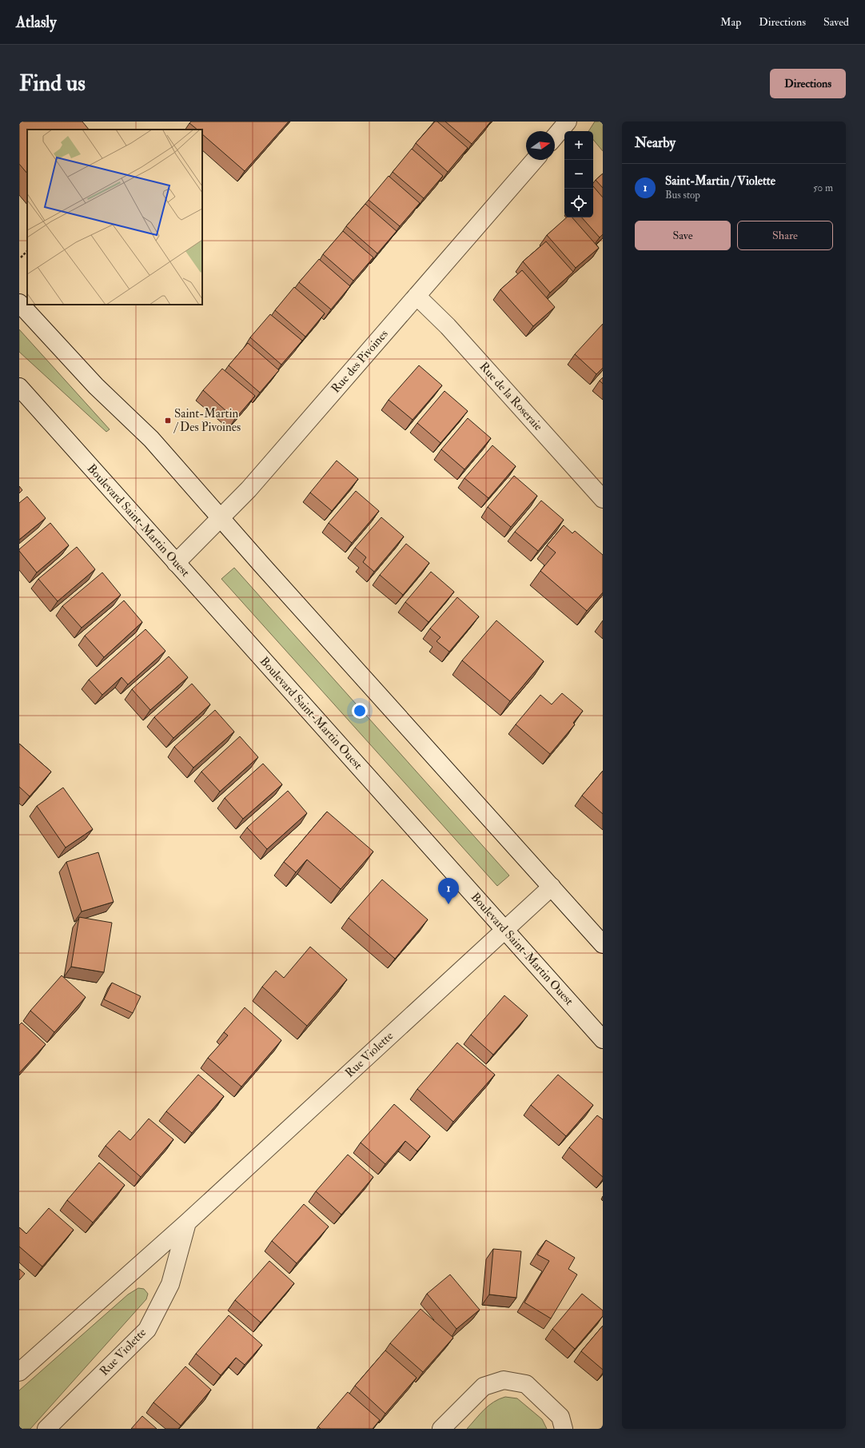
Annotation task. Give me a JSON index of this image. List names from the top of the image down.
{
  "streets": {
    "street": [
      "Rue des Pivoines",
      "Rue de la Roseraie",
      "Boulevard Saint-Martin Ouest",
      "Rue Violette"
    ]
  },
  "crossings": [
    ["Rue des Pivoines", "Rue de la Roseraie"],
    ["Rue des Pivoines", "Boulevard Saint-Martin Ouest"],
    ["Boulevard Saint-Martin Ouest", "Rue Violette"]
  ],
  "places": {
    "transit": ["Saint-Martin / Des Pivoines"]
  },
  "north": "right",
  "page": {
    "header": "Atlasly",
    "nav": ["Map", "Directions", "Saved"],
    "buttons": [
      "Directions",
      ["Save", "Share"]
    ],
    "title": "Find us",
    "heading": "Nearby",
    "map_buttons": ["+", "−"],
    "list": [
      {
        "mark": "1",
        "name": "Saint-Martin / Violette",
        "note": "Bus stop",
        "value": "50 m"
      }
    ],
    "pins": "1"
  }
}
